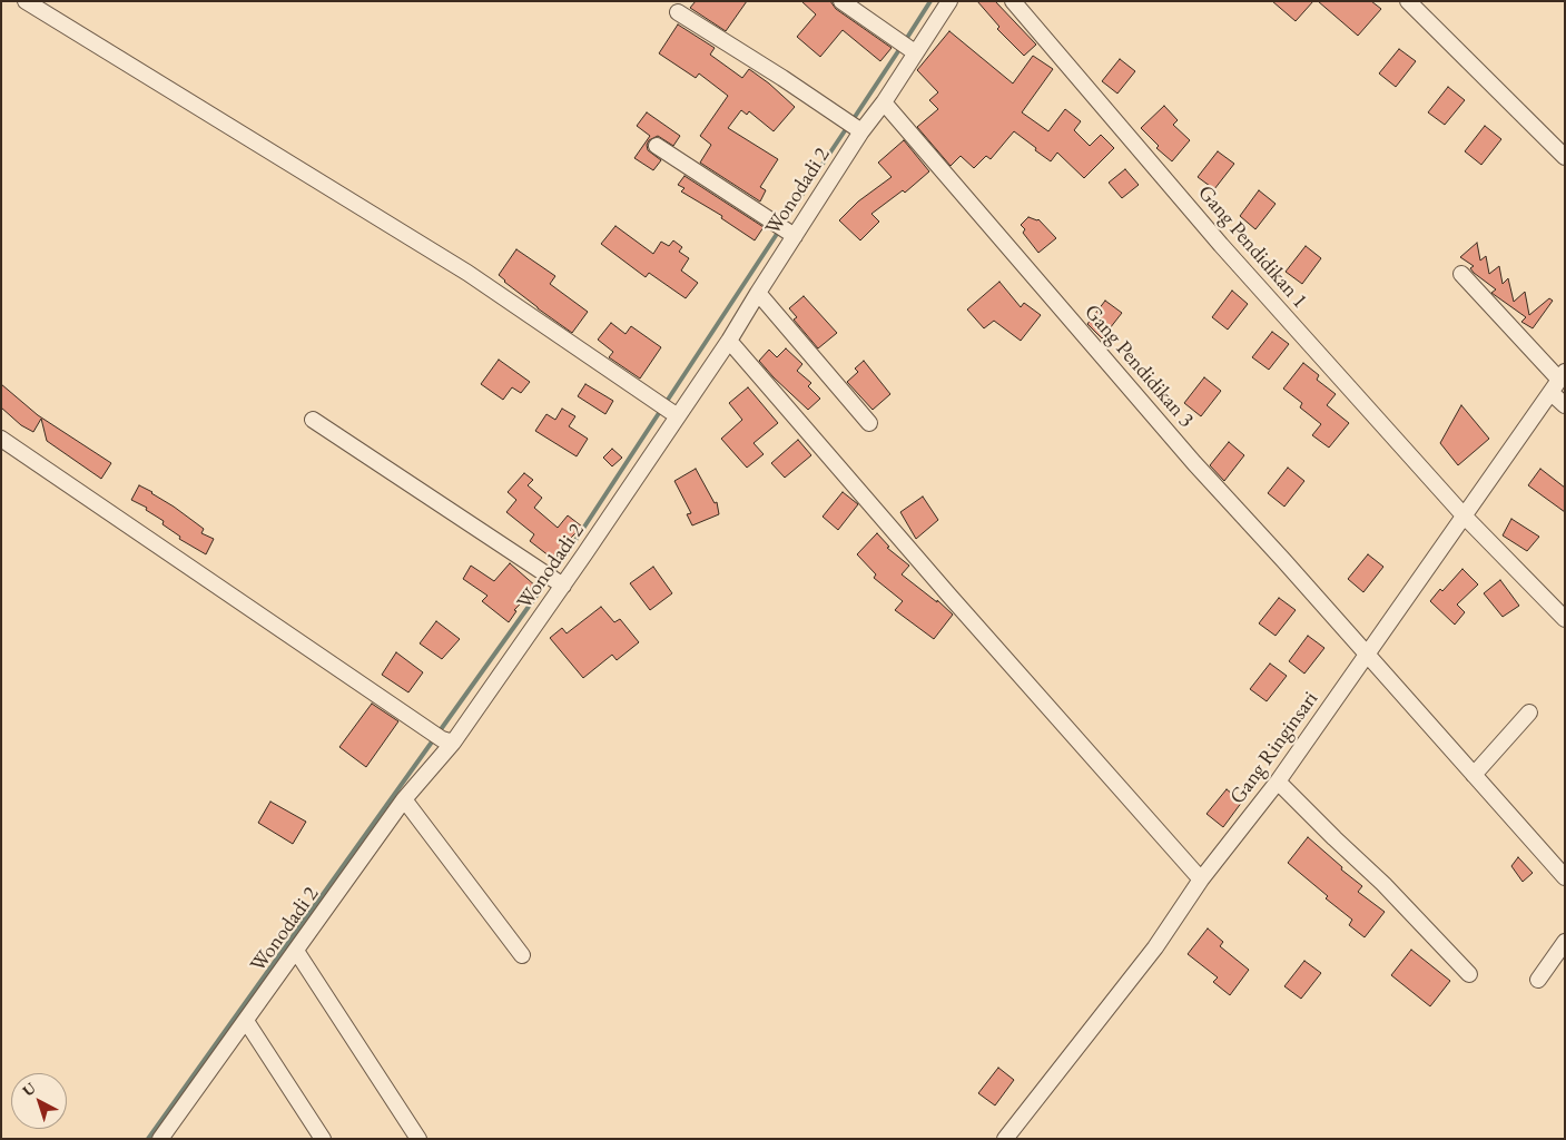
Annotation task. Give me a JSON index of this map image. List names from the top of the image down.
{
  "streets": {
    "street": [
      "Wonodadi 2",
      "Gang Pendidikan 1",
      "Gang Pendidikan 3",
      "Gang Ringinsari"
    ]
  },
  "crossings": [
    ["Wonodadi 2", "Gang Pendidikan 3"],
    ["Gang Pendidikan 1", "Gang Ringinsari"],
    ["Gang Pendidikan 3", "Gang Ringinsari"]
  ],
  "north": "top left"
}
